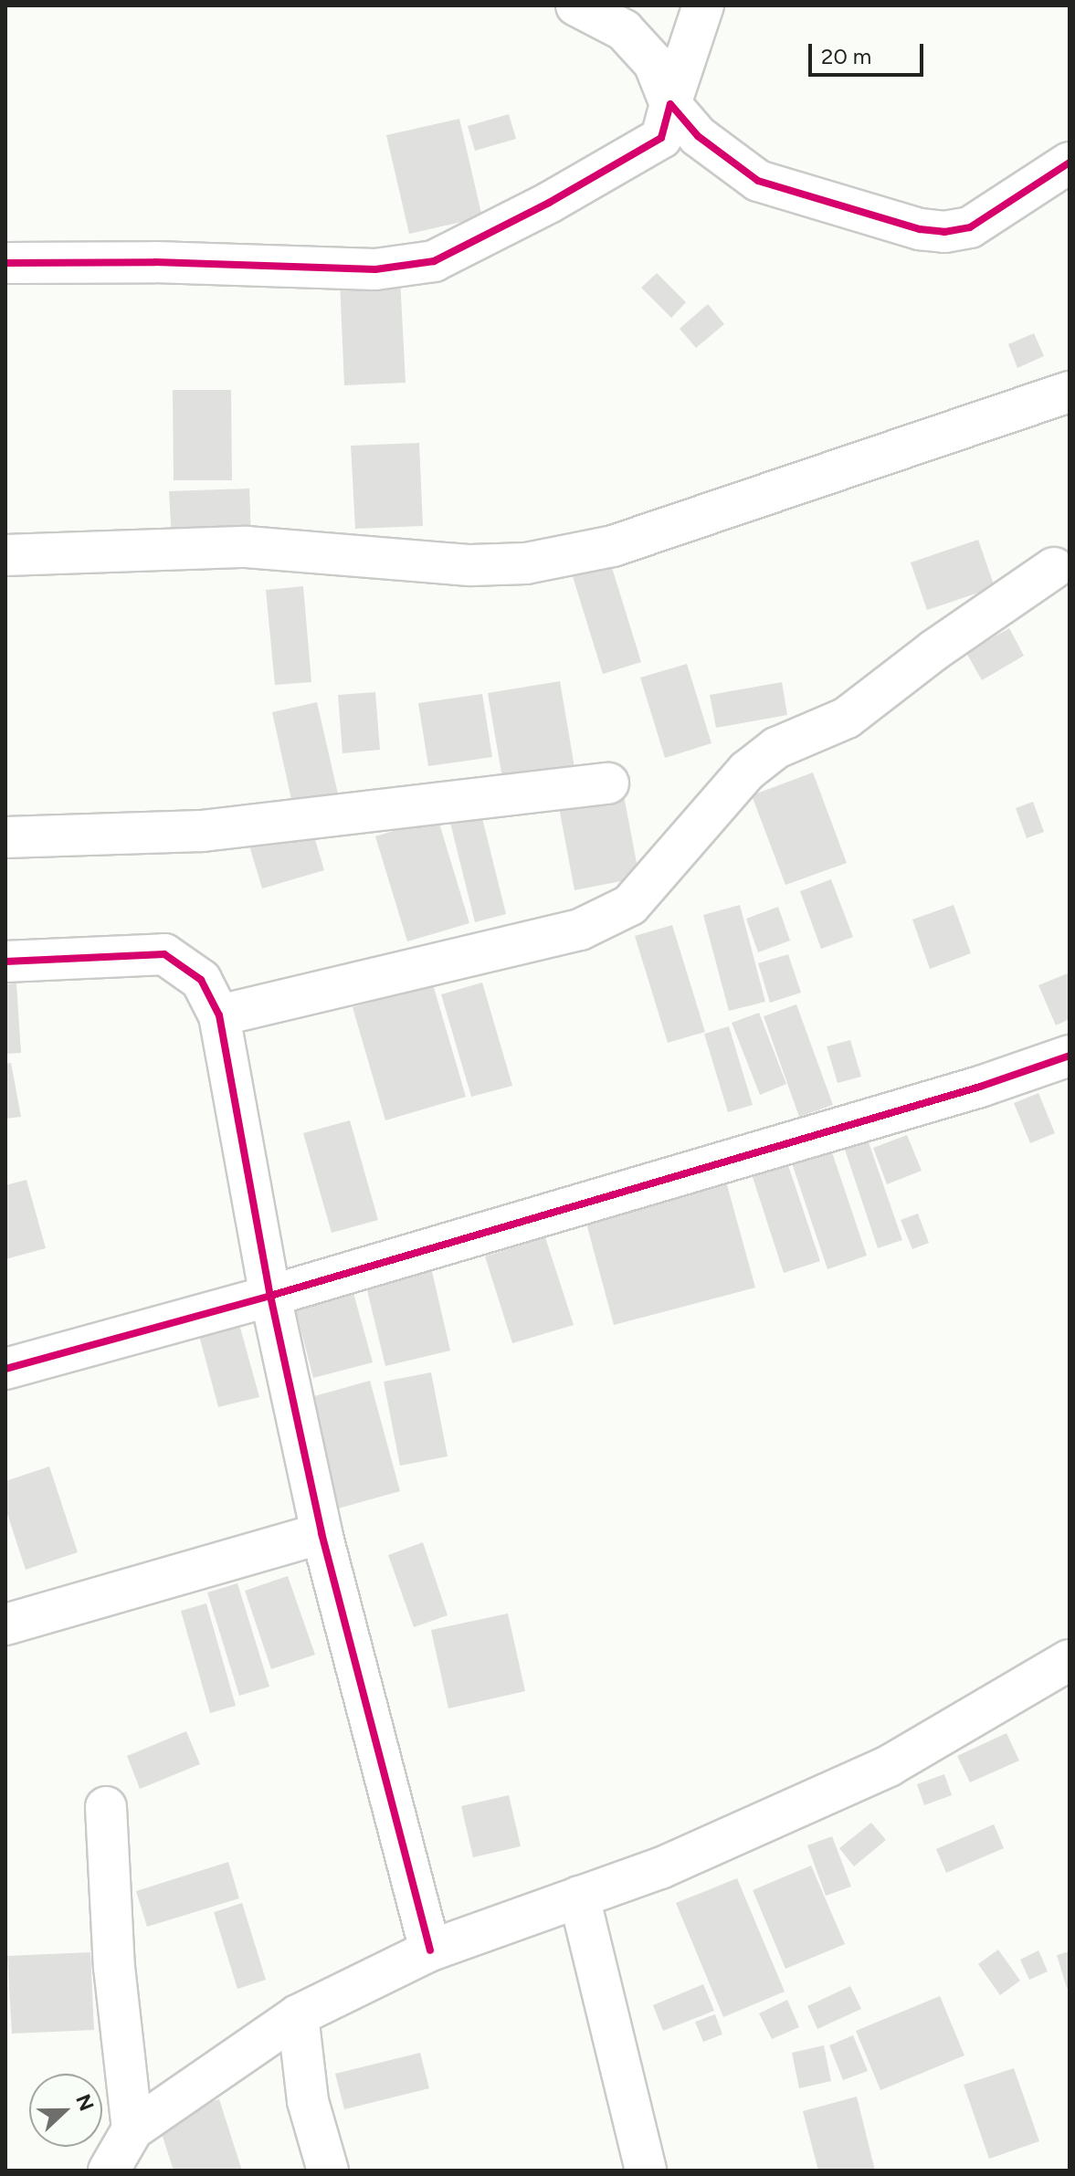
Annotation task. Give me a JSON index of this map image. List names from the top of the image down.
{
  "scale_bar": "20 m",
  "north": "right"
}
